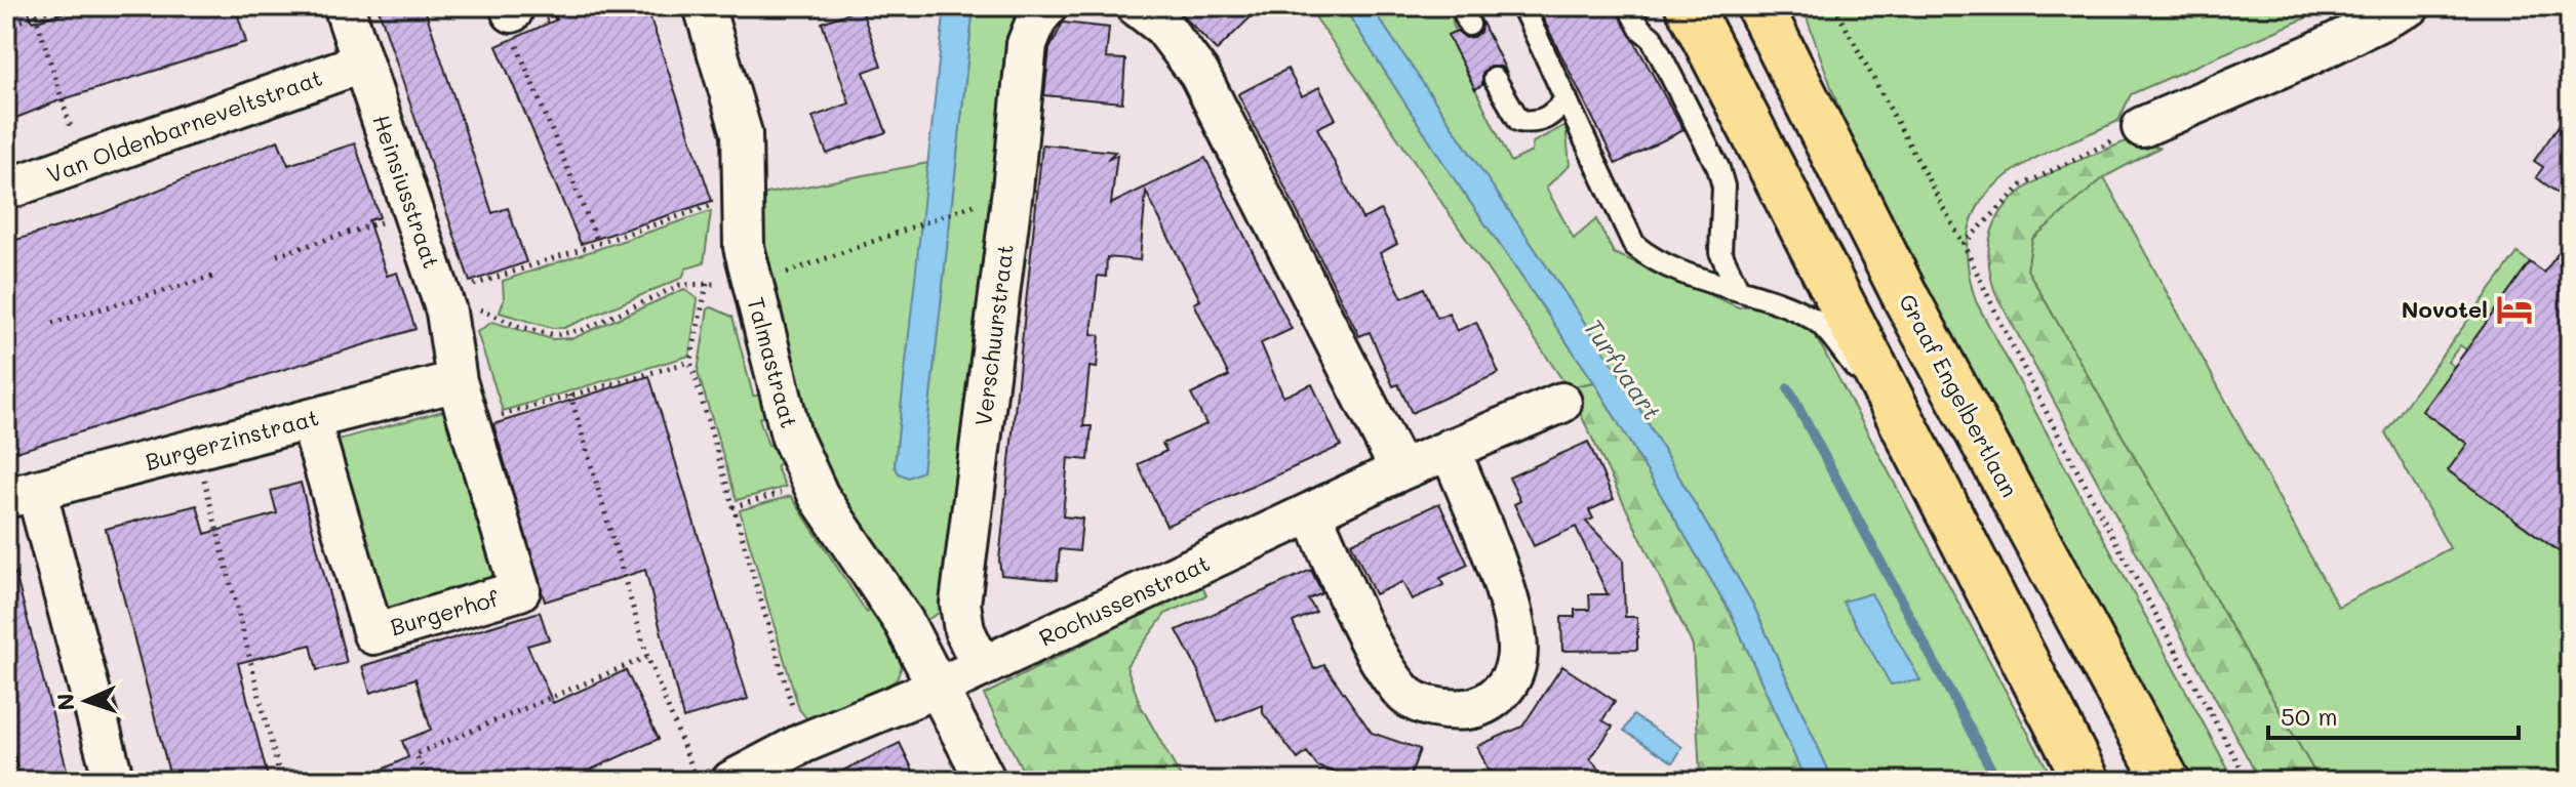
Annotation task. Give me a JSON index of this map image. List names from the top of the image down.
{
  "streets": {
    "main road": ["Graaf Engelbertlaan"],
    "street": [
      "Van Oldenbarneveltstraat",
      "Heinsiusstraat",
      "Verschuurstraat",
      "Talmastraat",
      "Burgerzinstraat",
      "Rochussenstraat",
      "Burgerhof"
    ]
  },
  "crossings": [
    ["Van Oldenbarneveltstraat", "Heinsiusstraat"],
    ["Heinsiusstraat", "Burgerzinstraat"],
    ["Heinsiusstraat", "Burgerhof"],
    ["Verschuurstraat", "Rochussenstraat"],
    ["Talmastraat", "Rochussenstraat"],
    ["Burgerzinstraat", "Burgerhof"]
  ],
  "water": ["Turfvaart"],
  "places": {
    "hotel": ["Novotel"]
  },
  "scale_bar": "50 m",
  "north": "left"
}
